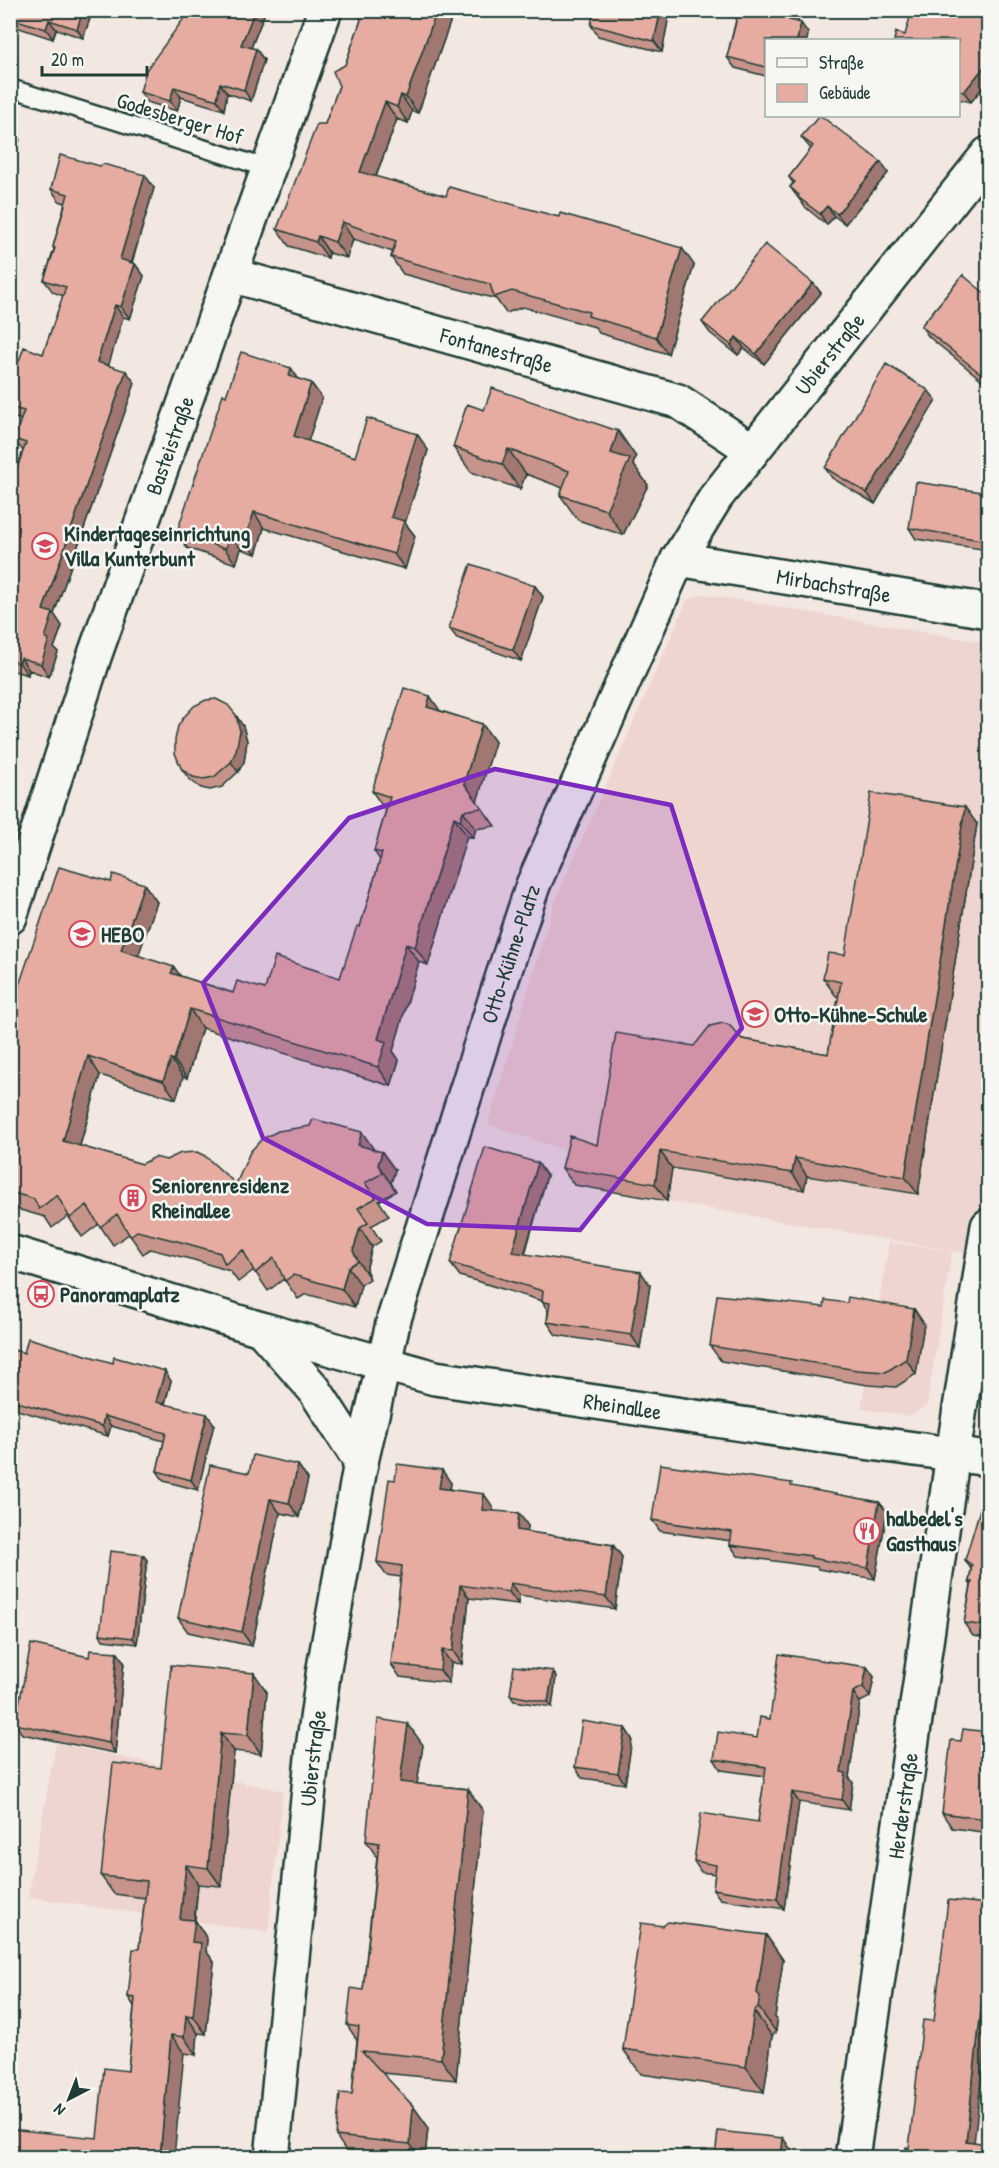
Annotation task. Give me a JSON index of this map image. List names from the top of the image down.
{
  "streets": {
    "street": [
      "Fontanestraße",
      "Ubierstraße",
      "Basteistraße",
      "Mirbachstraße",
      "Otto-Kühne-Platz",
      "Rheinallee",
      "Herderstraße"
    ],
    "lane": ["Godesberger Hof"]
  },
  "crossings": [
    ["Godesberger Hof", "Basteistraße"],
    ["Fontanestraße", "Ubierstraße"],
    ["Fontanestraße", "Basteistraße"],
    ["Ubierstraße", "Mirbachstraße"],
    ["Ubierstraße", "Otto-Kühne-Platz"],
    ["Ubierstraße", "Rheinallee"],
    ["Mirbachstraße", "Otto-Kühne-Platz"],
    ["Otto-Kühne-Platz", "Rheinallee"],
    ["Rheinallee", "Herderstraße"]
  ],
  "places": {
    "school or university": ["Kindertageseinrichtung Villa Kunterbunt", "HEBO", "Otto-Kühne-Schule"],
    "building": ["Seniorenresidenz Rheinallee"],
    "bus stop": ["Panoramaplatz"],
    "restaurant": ["halbedel's Gasthaus"]
  },
  "legend": ["Straße", "Gebäude"],
  "scale_bar": "20 m",
  "north": "bottom left"
}
